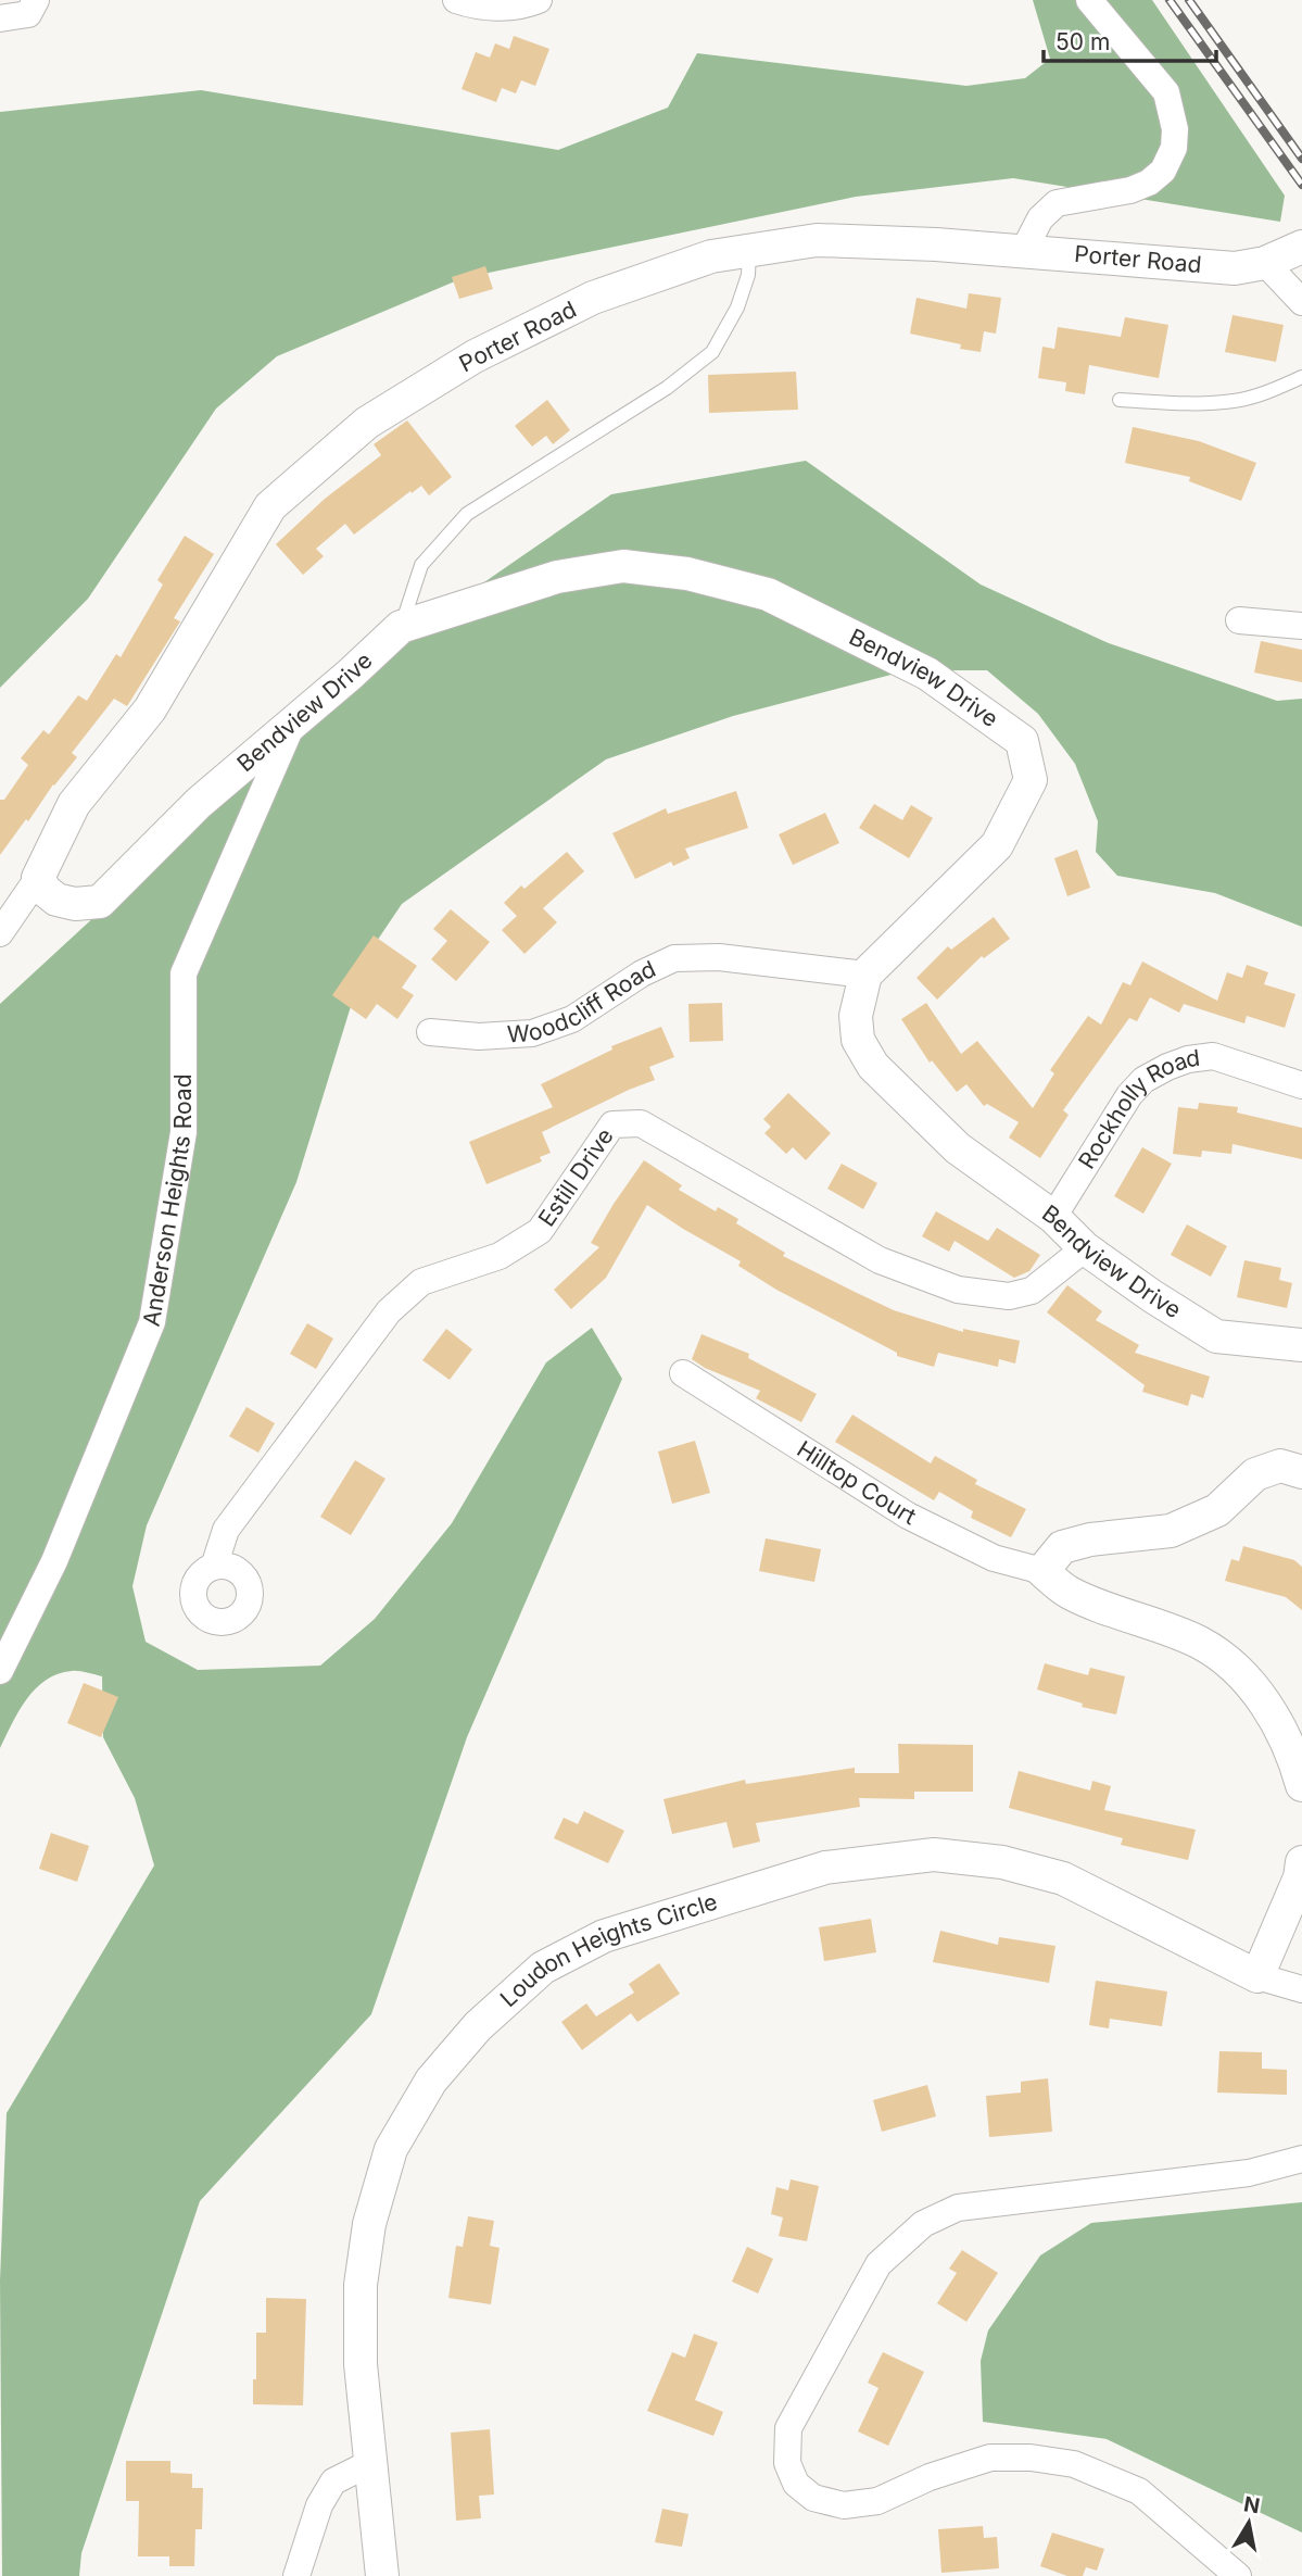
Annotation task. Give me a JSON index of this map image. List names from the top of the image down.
{
  "streets": {
    "street": [
      "Porter Road",
      "Bendview Drive",
      "Woodcliff Road",
      "Rockholly Road",
      "Estill Drive",
      "Anderson Heights Road",
      "Hilltop Court",
      "Loudon Heights Circle"
    ]
  },
  "crossings": [
    ["Porter Road", "Bendview Drive"],
    ["Bendview Drive", "Woodcliff Road"],
    ["Bendview Drive", "Rockholly Road"],
    ["Bendview Drive", "Estill Drive"],
    ["Bendview Drive", "Anderson Heights Road"]
  ],
  "scale_bar": "50 m",
  "north": "top"
}
